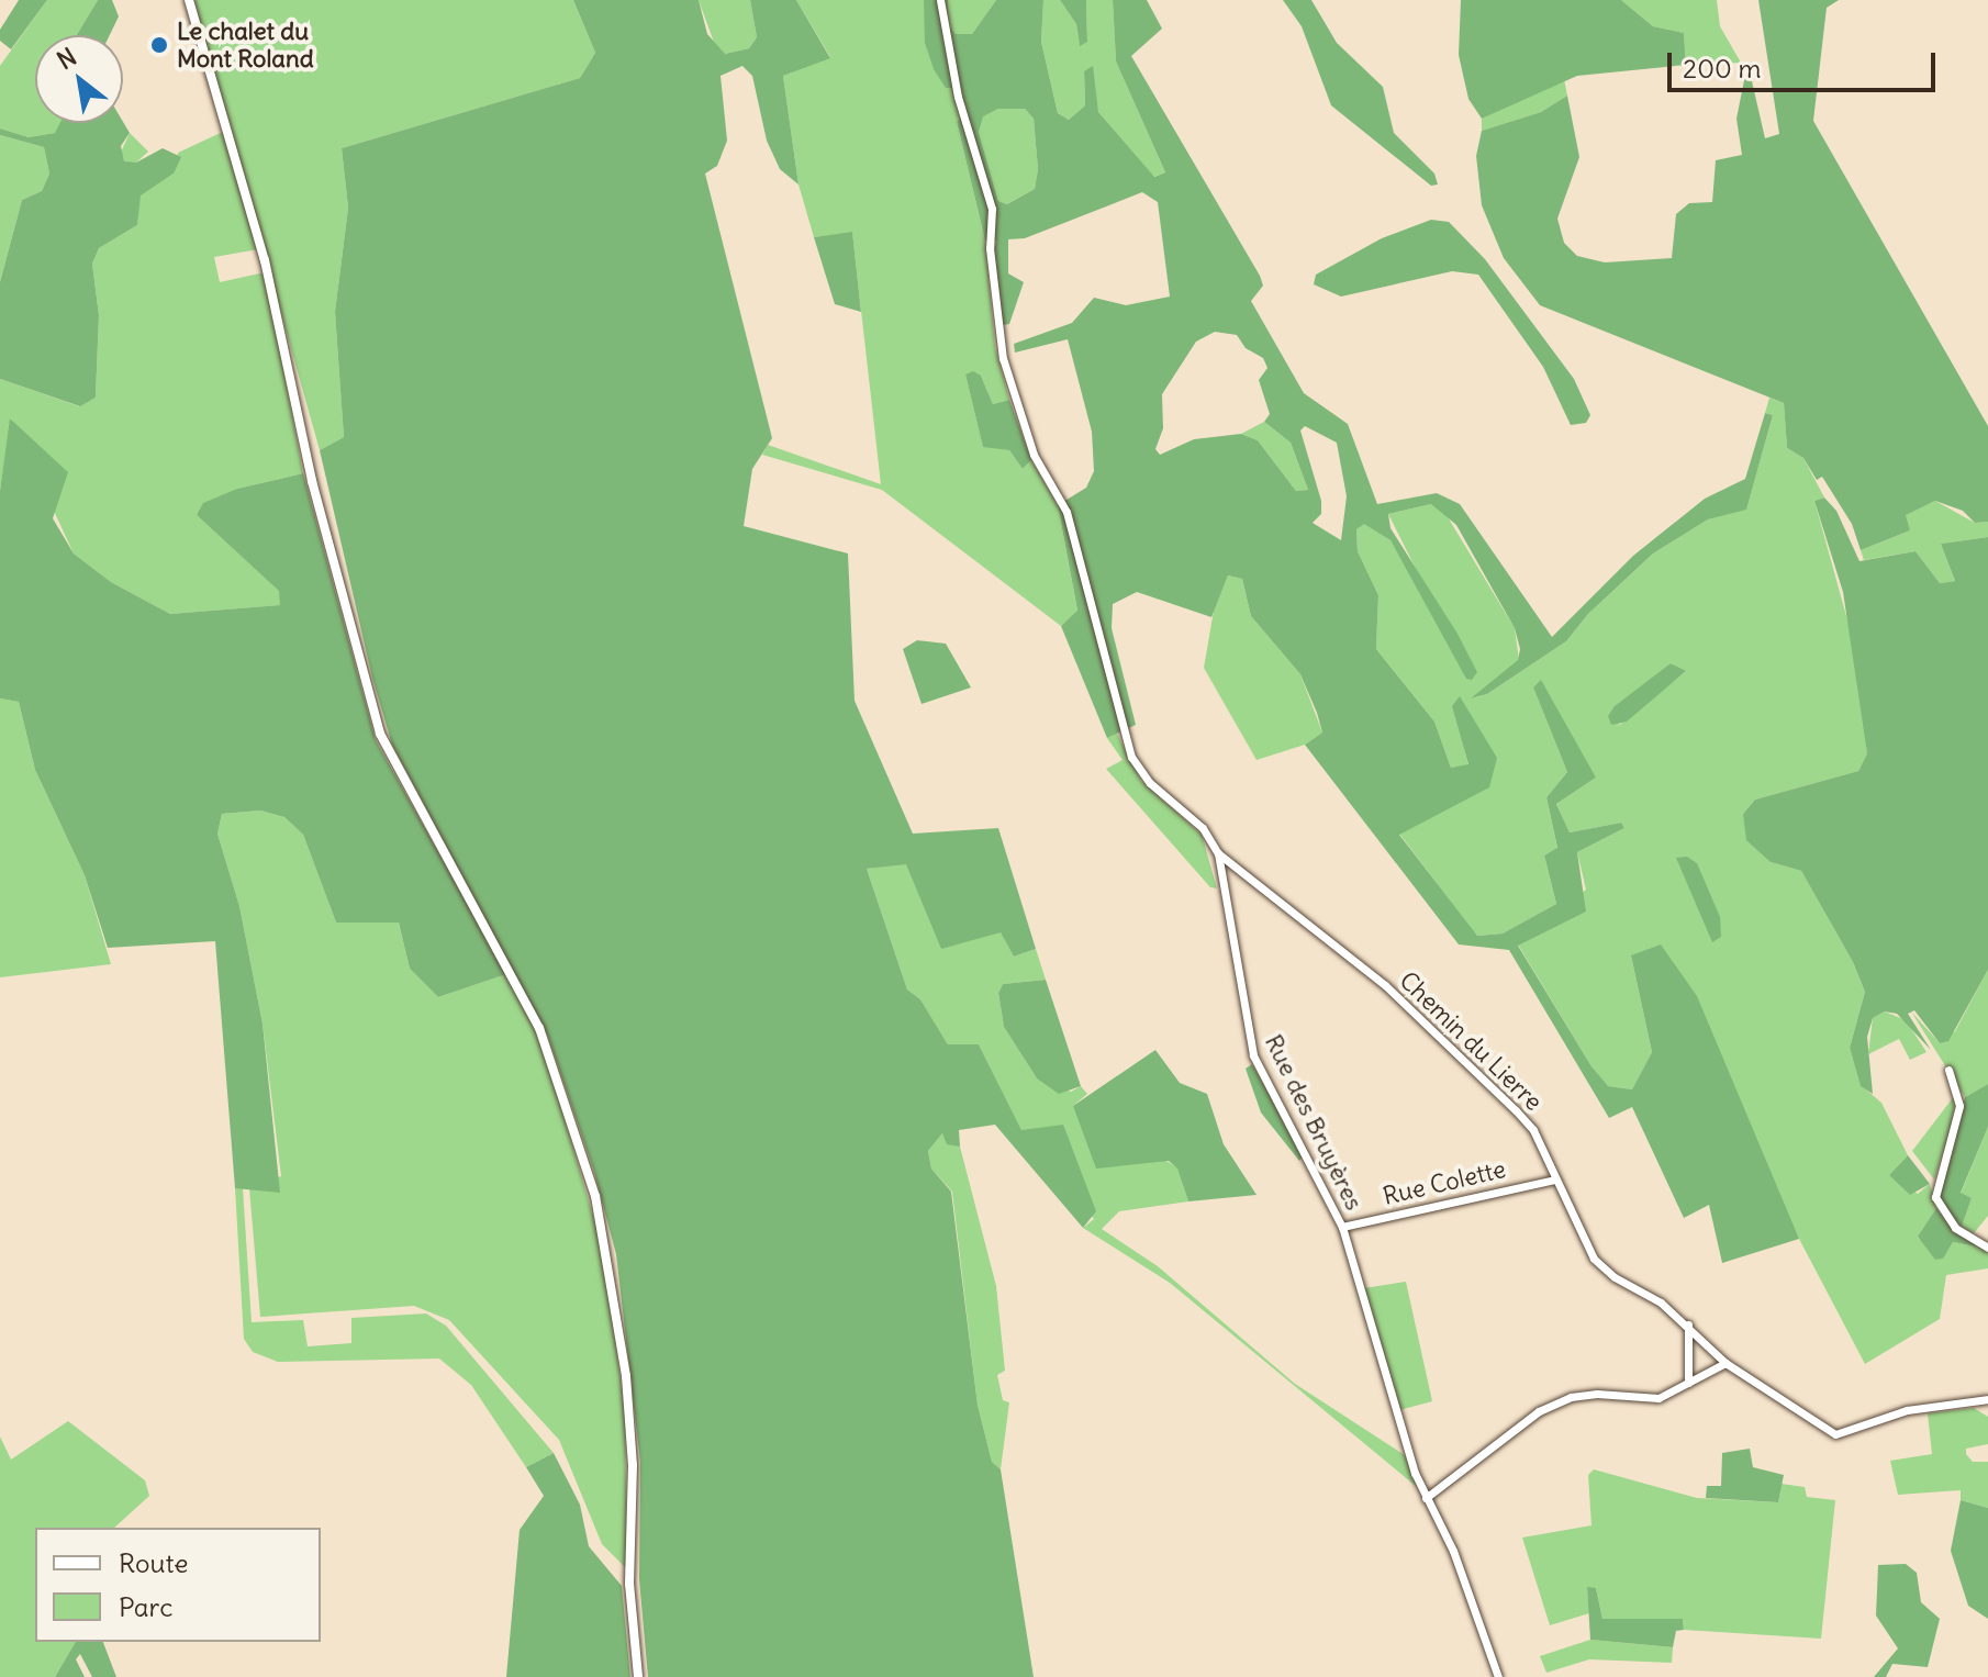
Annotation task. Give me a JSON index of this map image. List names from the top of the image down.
{
  "streets": {
    "street": ["Chemin du Lierre", "Rue des Bruyères", "Rue Colette"]
  },
  "crossings": [
    ["Chemin du Lierre", "Rue des Bruyères"],
    ["Chemin du Lierre", "Rue Colette"],
    ["Rue des Bruyères", "Rue Colette"]
  ],
  "places": ["Le chalet du Mont Roland"],
  "legend": ["Route", "Parc"],
  "scale_bar": "200 m",
  "north": "top left"
}
